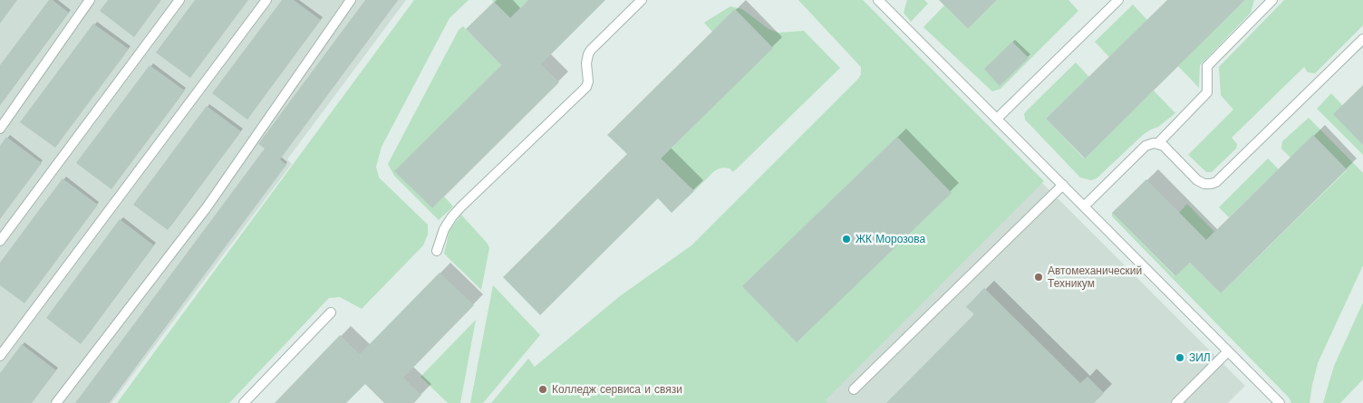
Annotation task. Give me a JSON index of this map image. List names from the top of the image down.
{
  "places": [
    "ЖК Морозова",
    "Автомеханический Техникум",
    "ЗИЛ",
    "Колледж сервиса и связи"
  ]
}
